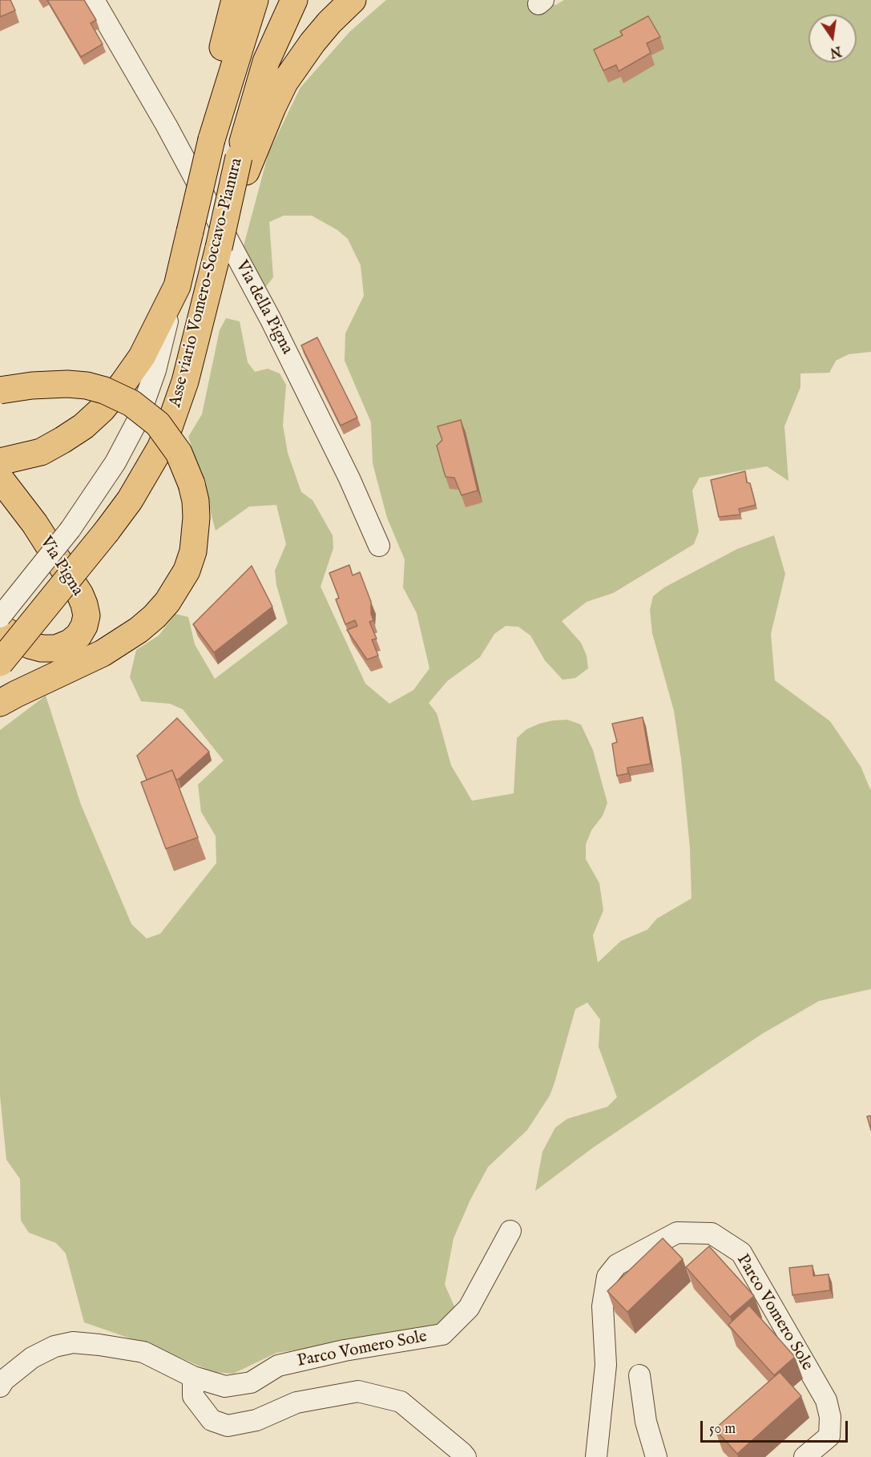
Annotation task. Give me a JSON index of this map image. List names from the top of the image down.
{
  "streets": {
    "main road": ["Asse viario Vomero-Soccavo-Pianura", "Via Pigna"],
    "street": ["Via della Pigna", "Parco Vomero Sole"]
  },
  "scale_bar": "50 m",
  "north": "bottom"
}
